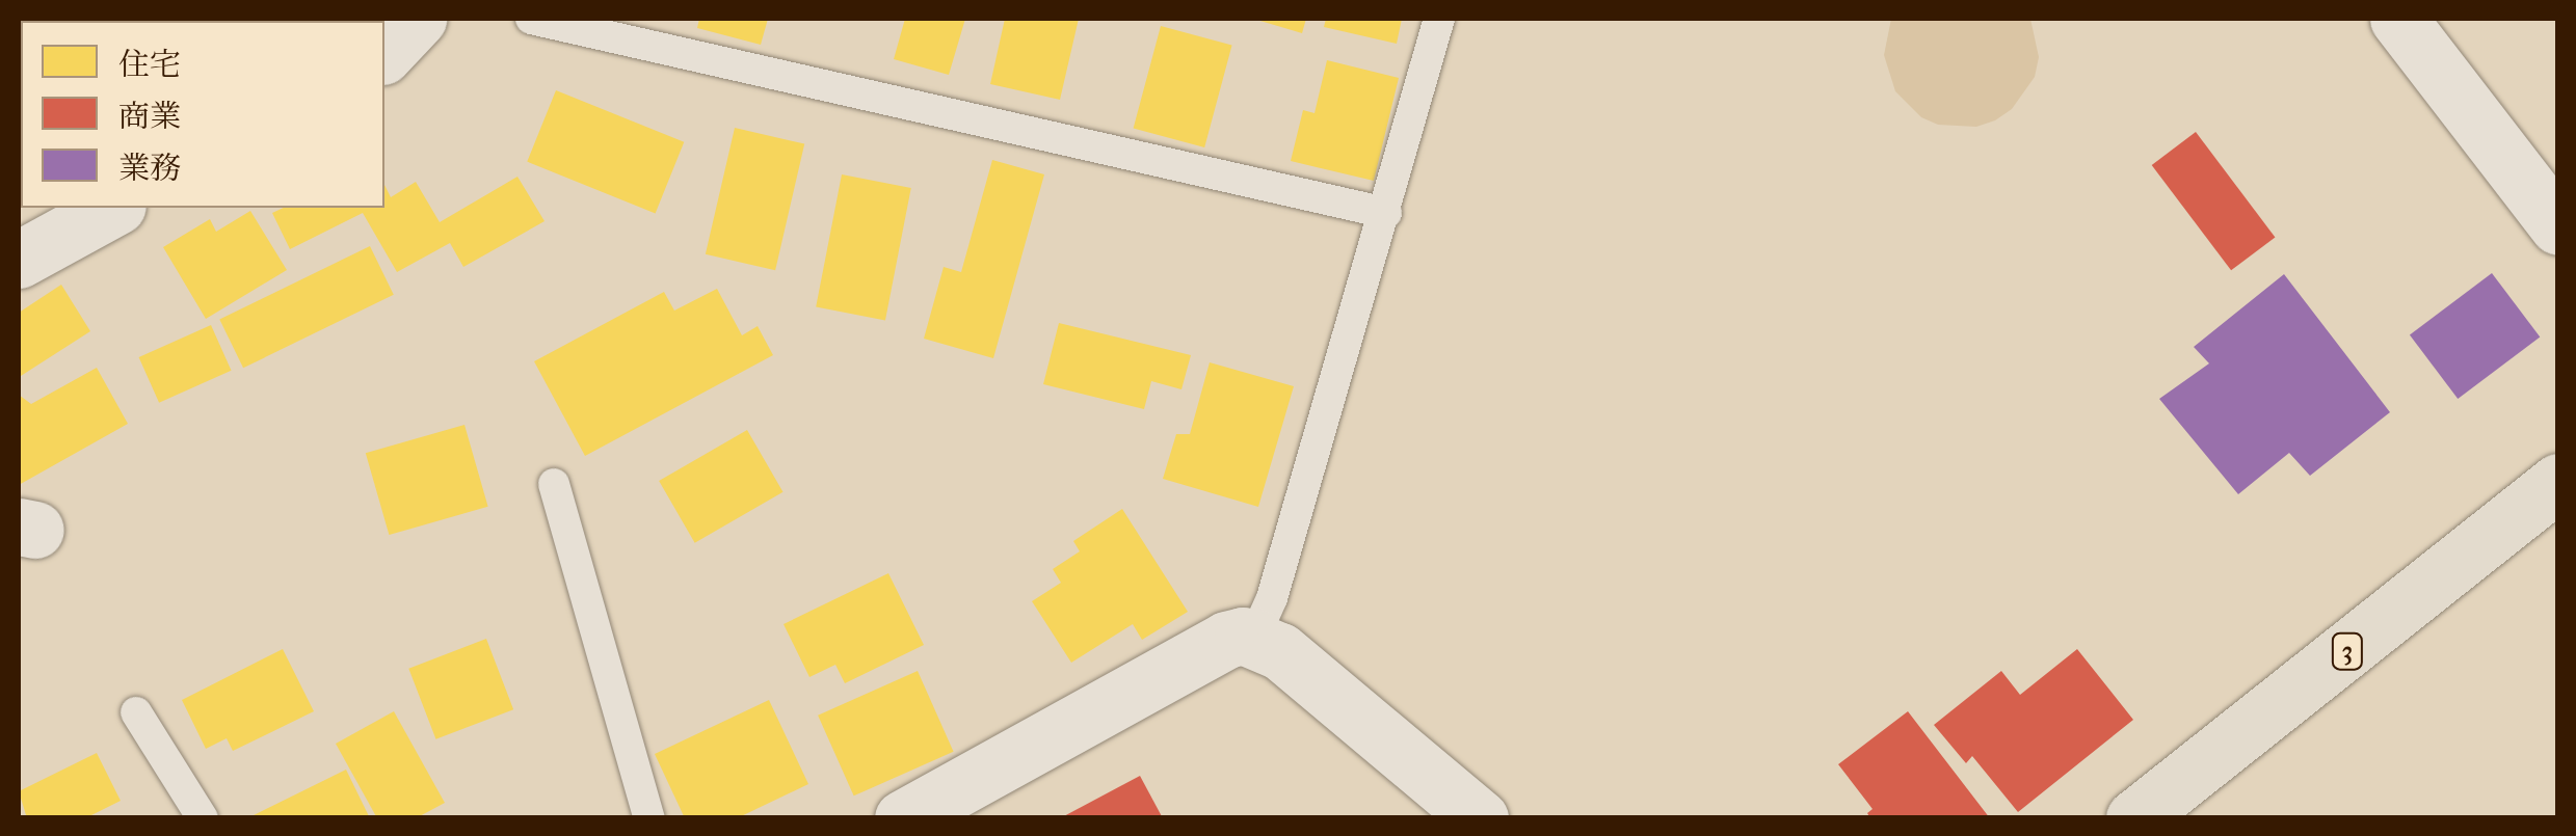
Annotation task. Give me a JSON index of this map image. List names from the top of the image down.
{
  "streets": {
    "main road": ["3"]
  },
  "legend": ["住宅", "商業", "業務"]
}
